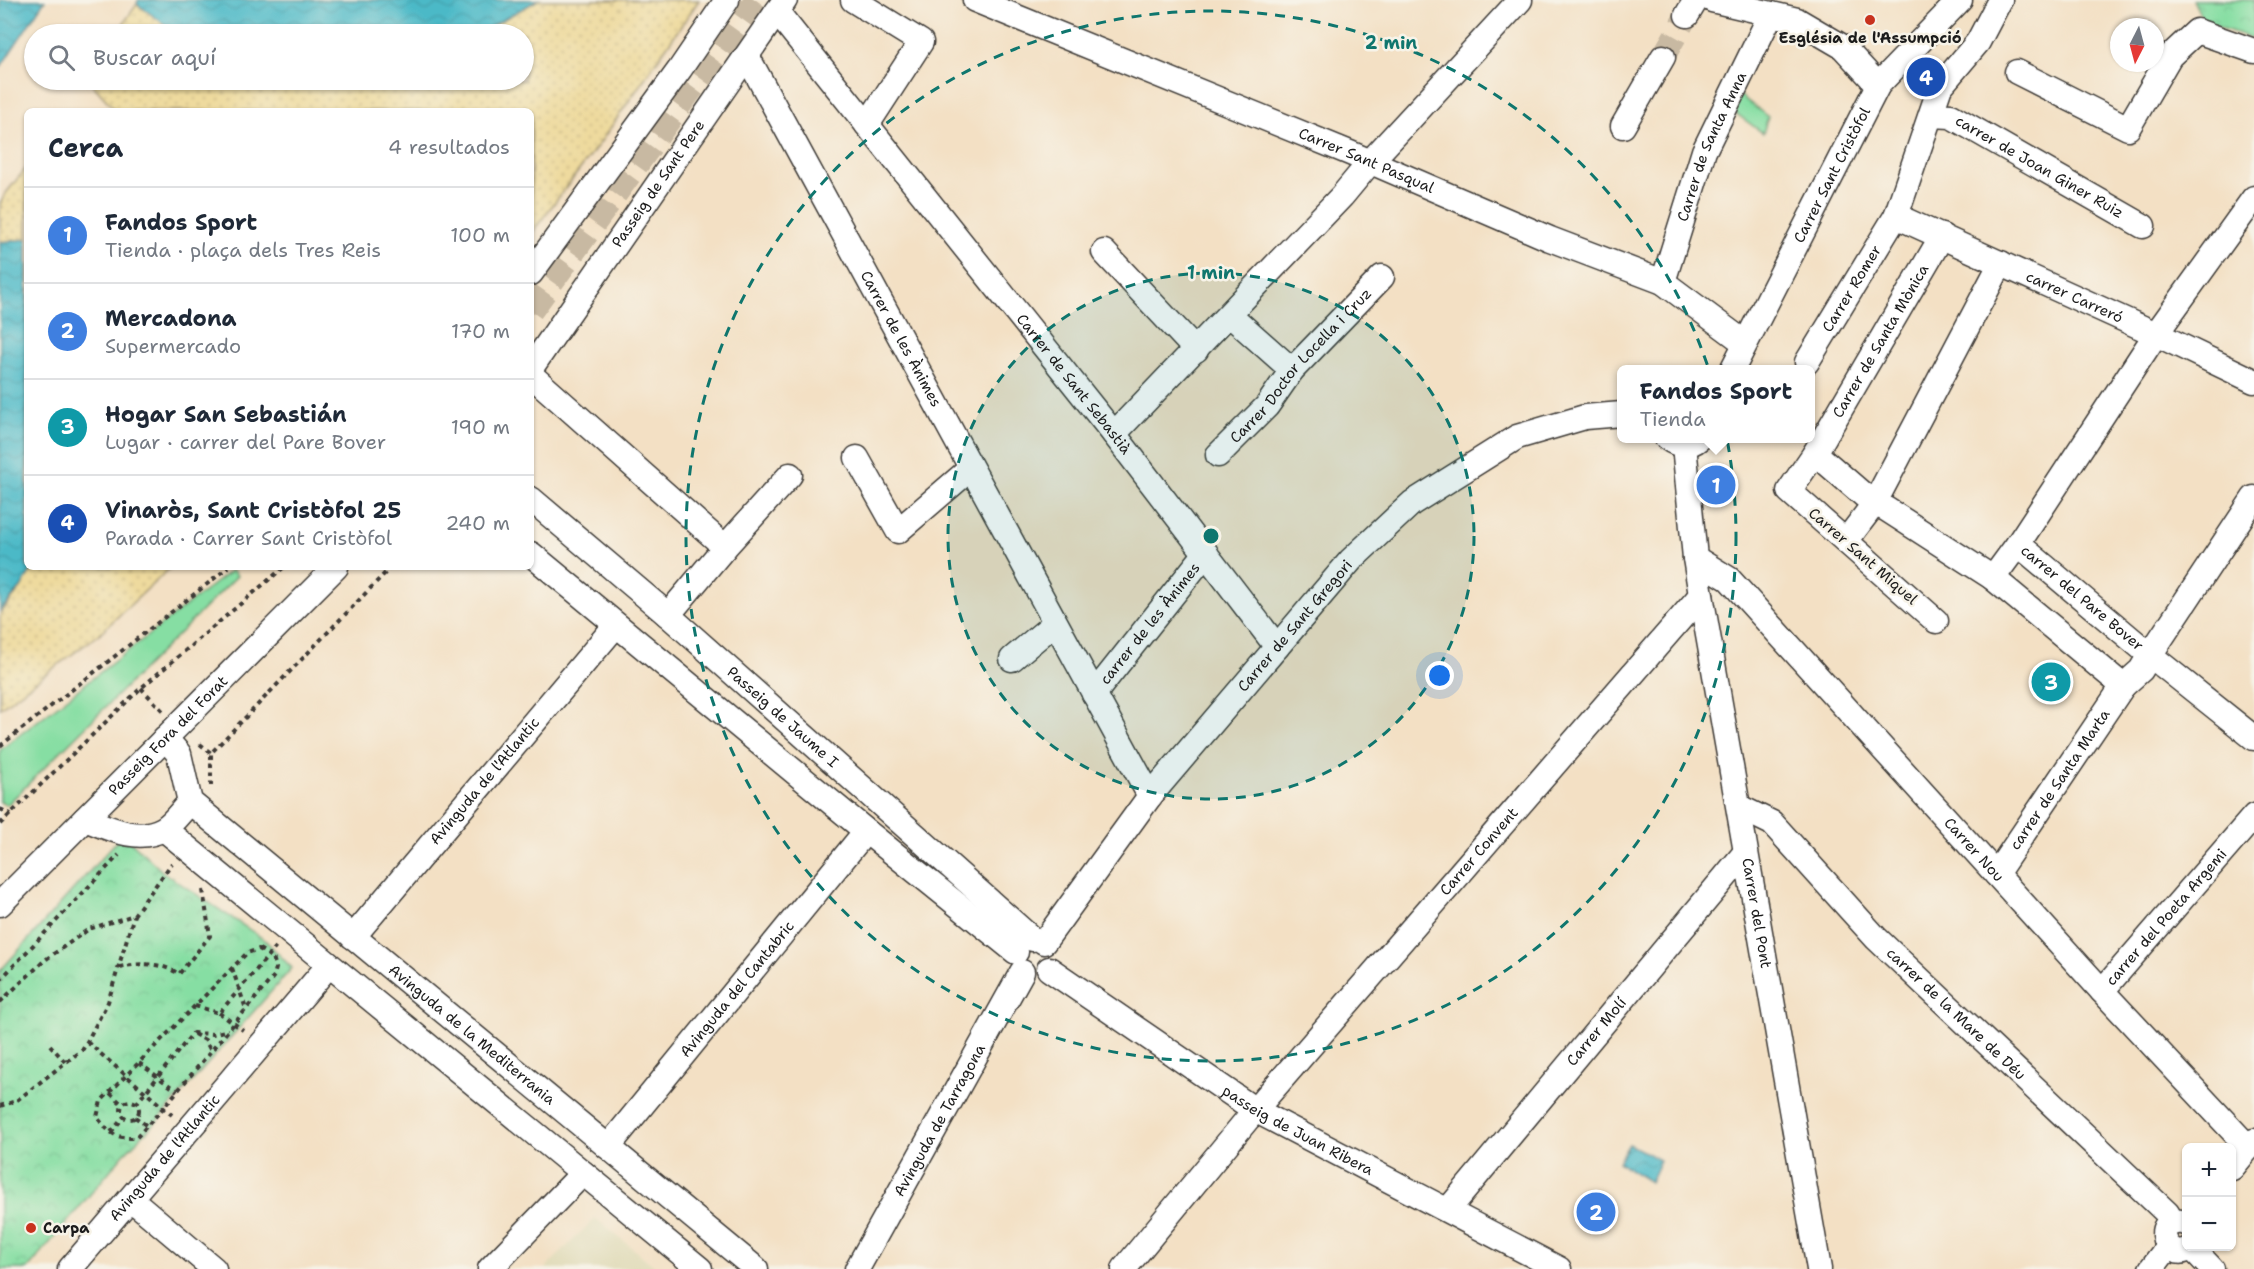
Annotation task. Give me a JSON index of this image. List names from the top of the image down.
{
  "streets": {
    "street": [
      "Carrer de Santa Anna",
      "Carrer Sant Pasqual",
      "carrer de Joan Giner Ruiz",
      "Carrer Sant Cristòfol",
      "Passeig de Sant Pere",
      "Carrer Romer",
      "carrer Carreró",
      "Carrer de les Ànimes",
      "Carrer de Santa Mònica",
      "Carrer Doctor Locella i Cruz",
      "Carrer de Sant Sebastià",
      "Carrer Sant Miquel",
      "carrer del Pare Bover",
      "carrer de les Ànimes",
      "Carrer de Sant Gregori",
      "Passeig de Jaume I",
      "Passeig Fora del Forat",
      "Avinguda de l'Atlantic",
      "carrer de Santa Marta",
      "Carrer Nou",
      "Carrer Convent",
      "Carrer del Pont",
      "carrer del Poeta Argemi",
      "Avinguda del Cantabric",
      "carrer de la Mare de Déu",
      "Carrer Molí",
      "Avinguda de la Mediterrania",
      "Avinguda de Tarragona",
      "passeig de Juan Ribera"
    ]
  },
  "crossings": [
    ["Carrer de Santa Anna", "Carrer Sant Pasqual"],
    ["Carrer Sant Pasqual", "Carrer Sant Cristòfol"],
    ["Passeig de Sant Pere", "Carrer de les Ànimes"],
    ["Passeig de Sant Pere", "Carrer de Sant Sebastià"],
    ["Carrer Romer", "carrer Carreró"],
    ["carrer Carreró", "Carrer de Santa Mònica"],
    ["Carrer de les Ànimes", "carrer de les Ànimes"],
    ["Carrer de les Ànimes", "Carrer de Sant Gregori"],
    ["Carrer de Santa Mònica", "Carrer Sant Miquel"],
    ["Carrer de Sant Sebastià", "carrer de les Ànimes"],
    ["Carrer de Sant Sebastià", "Carrer de Sant Gregori"],
    ["carrer del Pare Bover", "carrer de Santa Marta"],
    ["Carrer de Sant Gregori", "Passeig de Jaume I"],
    ["Carrer de Sant Gregori", "Avinguda de Tarragona"],
    ["Carrer de Sant Gregori", "passeig de Juan Ribera"],
    ["Passeig de Jaume I", "Avinguda de Tarragona"],
    ["Passeig de Jaume I", "passeig de Juan Ribera"],
    ["Avinguda de l'Atlantic", "Avinguda de la Mediterrania"],
    ["carrer de Santa Marta", "Carrer Nou"],
    ["Carrer Nou", "Carrer del Pont"],
    ["Carrer Nou", "carrer del Poeta Argemi"],
    ["Carrer Convent", "Carrer del Pont"],
    ["Carrer Convent", "passeig de Juan Ribera"],
    ["Carrer del Pont", "carrer de la Mare de Déu"],
    ["Carrer del Pont", "Carrer Molí"],
    ["Avinguda del Cantabric", "Avinguda de la Mediterrania"],
    ["Carrer Molí", "passeig de Juan Ribera"],
    ["Avinguda de Tarragona", "passeig de Juan Ribera"]
  ],
  "places": ["Església de l'Assumpció", "Carpa"],
  "north": "bottom",
  "page": {
    "search": "Buscar aquí",
    "pins": [
      "4",
      "1",
      "3",
      "2"
    ],
    "heading": ["Cerca", "4 resultados"],
    "list": [
      {
        "mark": "1",
        "name": "Fandos Sport",
        "note": "Tienda · plaça dels Tres Reis",
        "value": "100 m"
      },
      {
        "mark": "2",
        "name": "Mercadona",
        "note": "Supermercado",
        "value": "170 m"
      },
      {
        "mark": "3",
        "name": "Hogar San Sebastián",
        "note": "Lugar · carrer del Pare Bover",
        "value": "190 m"
      },
      {
        "mark": "4",
        "name": "Vinaròs, Sant Cristòfol 25",
        "note": "Parada · Carrer Sant Cristòfol",
        "value": "240 m"
      }
    ],
    "popup": ["Fandos Sport", "Tienda"],
    "map_buttons": ["+", "−"]
  },
  "rings": ["2 min", "1 min"]
}
